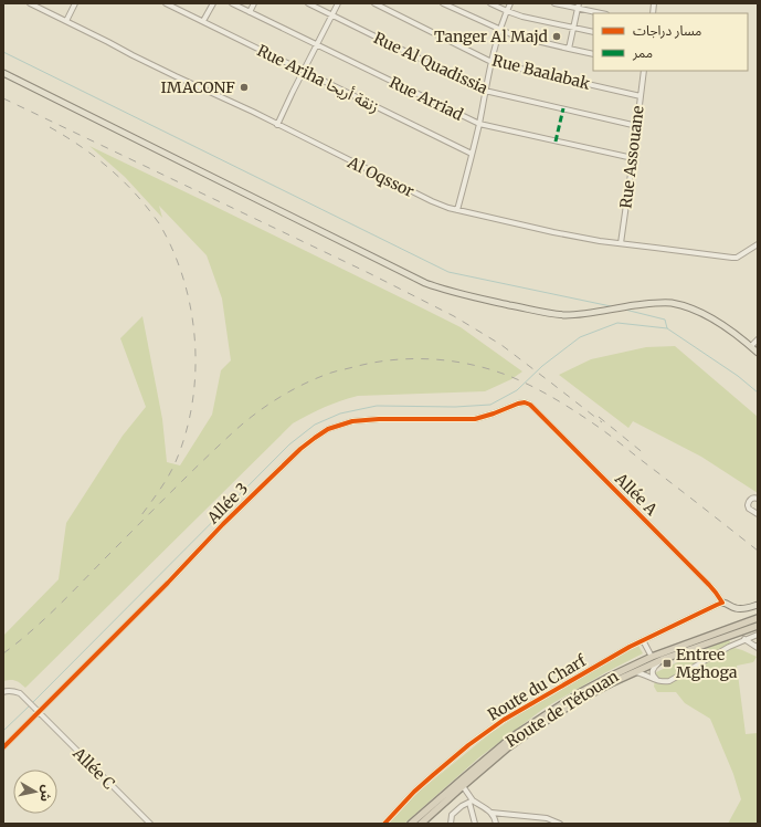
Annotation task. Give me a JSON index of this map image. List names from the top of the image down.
{
  "streets": {
    "highway": ["Route de Tétouan"],
    "street": [
      "Rue Al Quadissia",
      "Rue Baalabak",
      "Rue Ariha زنقة أريحا",
      "Rue Arriad",
      "Rue Assouane",
      "Al Oqssor",
      "Allée A",
      "Allée 3",
      "Route du Charf",
      "Allée C"
    ]
  },
  "crossings": [
    ["Rue Al Quadissia", "Rue Assouane"],
    ["Rue Baalabak", "Rue Assouane"],
    ["Rue Arriad", "Rue Assouane"],
    ["Rue Assouane", "Al Oqssor"],
    ["Allée A", "Allée 3"],
    ["Allée A", "Route du Charf"],
    ["Allée 3", "Allée C"]
  ],
  "places": {
    "other": ["Tanger Al Majd", "IMACONF"],
    "transit": ["Entree Mghoga"]
  },
  "legend": ["مسار دراجات", "ممر"],
  "north": "right"
}
